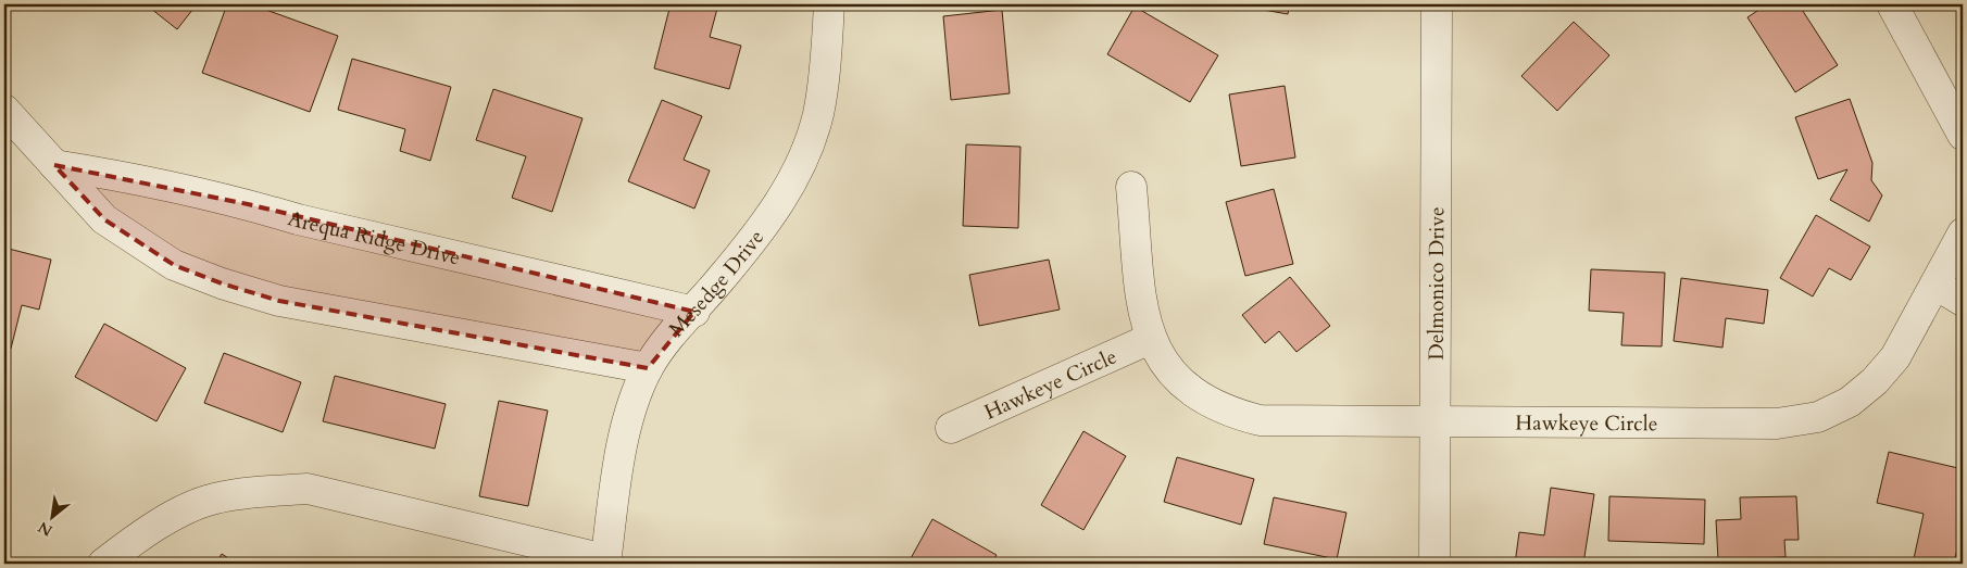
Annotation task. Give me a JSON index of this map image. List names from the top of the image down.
{
  "streets": {
    "street": [
      "Arequa Ridge Drive",
      "Mesedge Drive",
      "Delmonico Drive",
      "Hawkeye Circle"
    ]
  },
  "crossings": [
    ["Arequa Ridge Drive", "Mesedge Drive"],
    ["Delmonico Drive", "Hawkeye Circle"]
  ],
  "north": "bottom left"
}
